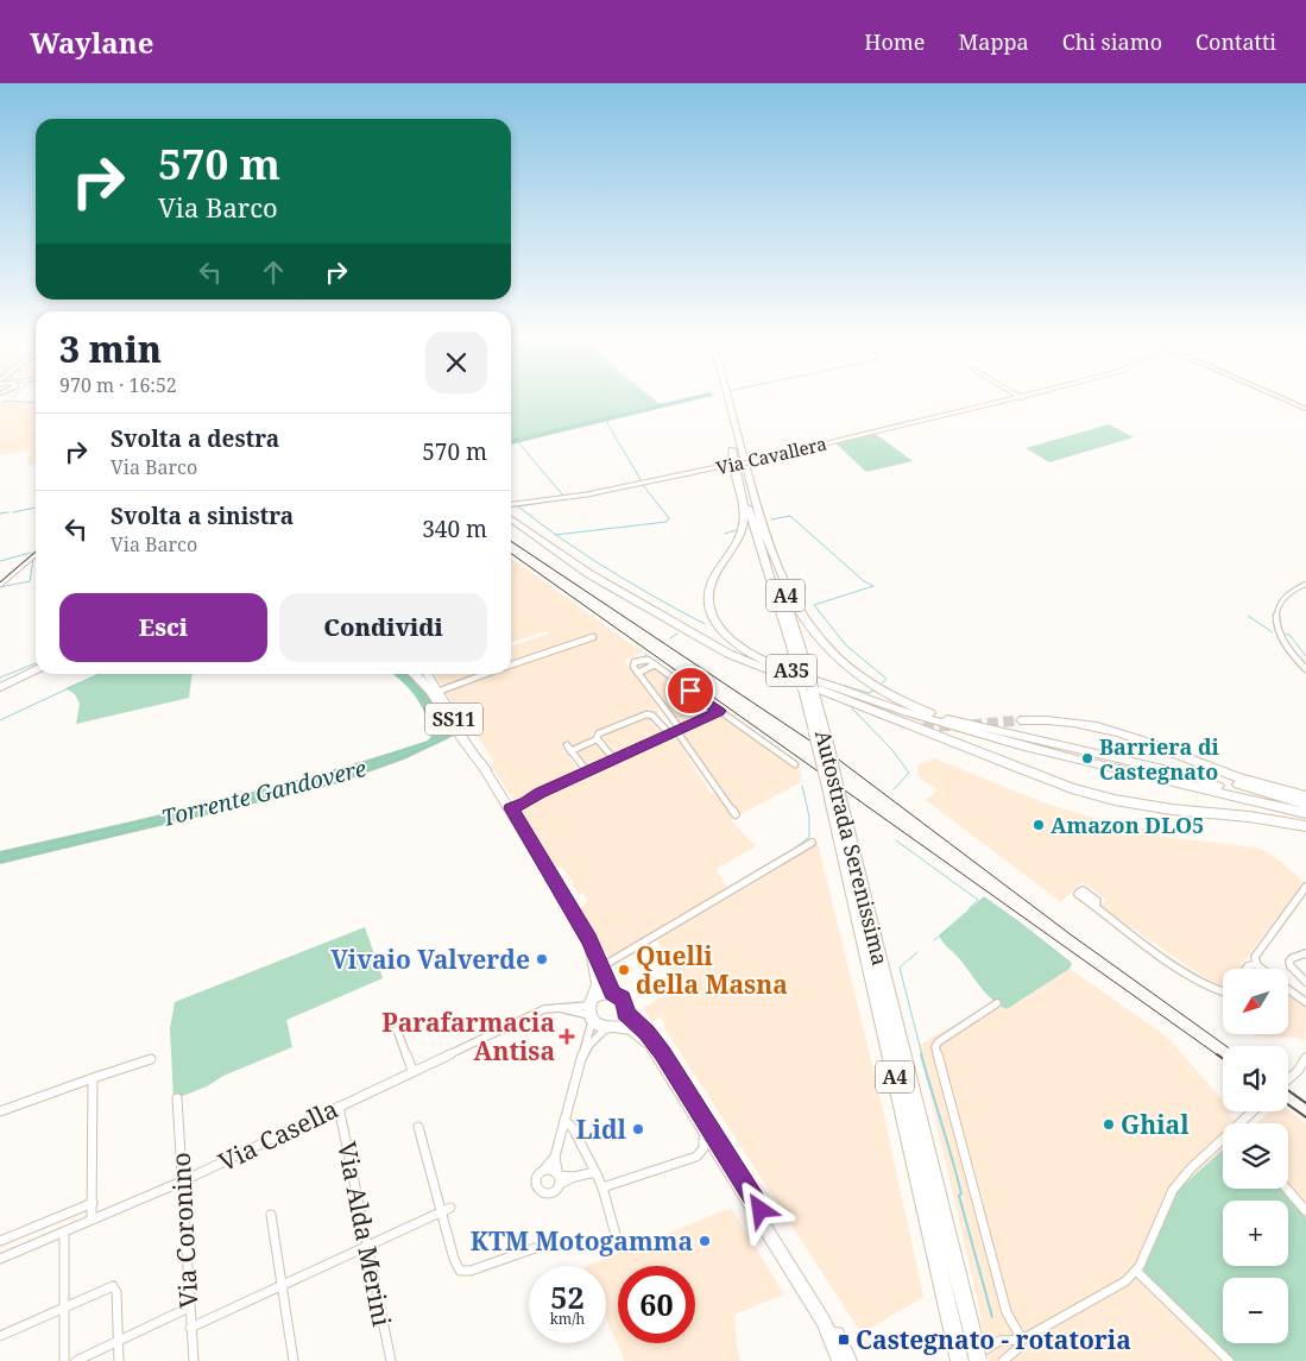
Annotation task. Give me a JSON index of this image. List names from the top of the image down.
{
  "streets": {
    "highway": ["A4", "A35", "Autostrada Serenissima"],
    "main road": ["SS11"],
    "street": [
      "Via Cavallera",
      "Via Casella",
      "Via Coronino",
      "Via Alda Merini"
    ]
  },
  "crossings": [
    ["A35", "Autostrada Serenissima"],
    ["SS11", "Via Casella"],
    ["Via Casella", "Via Coronino"],
    ["Via Casella", "Via Alda Merini"]
  ],
  "water": ["Torrente Gandovere"],
  "places": {
    "other": [
      "Barriera di Castegnato",
      "Amazon DLO5",
      "Vivaio Valverde",
      "Quelli della Masna",
      "Ghial",
      "Lidl",
      "KTM Motogamma"
    ],
    "health": ["Parafarmacia Antisa"],
    "transit": ["Castegnato - rotatoria"]
  },
  "north": "bottom left",
  "page": {
    "header": "Waylane",
    "nav": [
      "Home",
      "Mappa",
      "Chi siamo",
      "Contatti"
    ],
    "turn": ["570 m", "Via Barco"],
    "heading": ["3 min", "970 m · 16:52"],
    "list": [
      {
        "name": "Svolta a destra",
        "note": "Via Barco",
        "value": "570 m"
      },
      {
        "name": "Svolta a sinistra",
        "note": "Via Barco",
        "value": "340 m"
      }
    ],
    "buttons": ["Esci", "Condividi"],
    "map_buttons": ["+", "−"],
    "speed": "52 km/h",
    "limit": "60"
  }
}
